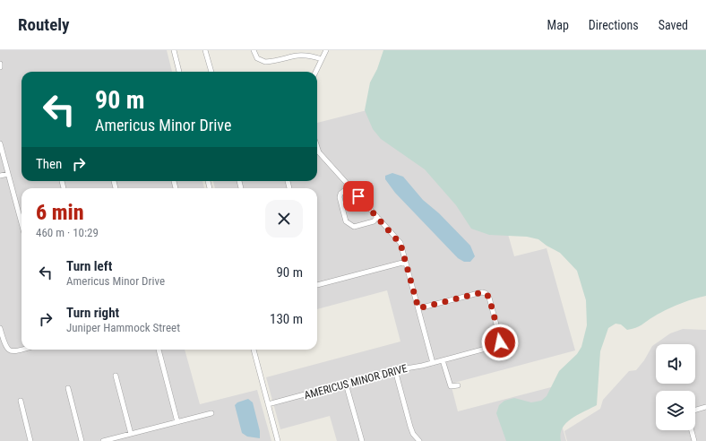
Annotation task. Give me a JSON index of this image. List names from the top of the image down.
{
  "streets": {
    "street": ["AMERICUS MINOR DRIVE"]
  },
  "page": {
    "header": "Routely",
    "nav": ["Map", "Directions", "Saved"],
    "turn": ["90 m", "Americus Minor Drive"],
    "then": "Then",
    "heading": ["6 min", "460 m · 10:29"],
    "list": [
      {
        "name": "Turn left",
        "note": "Americus Minor Drive",
        "value": "90 m"
      },
      {
        "name": "Turn right",
        "note": "Juniper Hammock Street",
        "value": "130 m"
      }
    ]
  }
}
